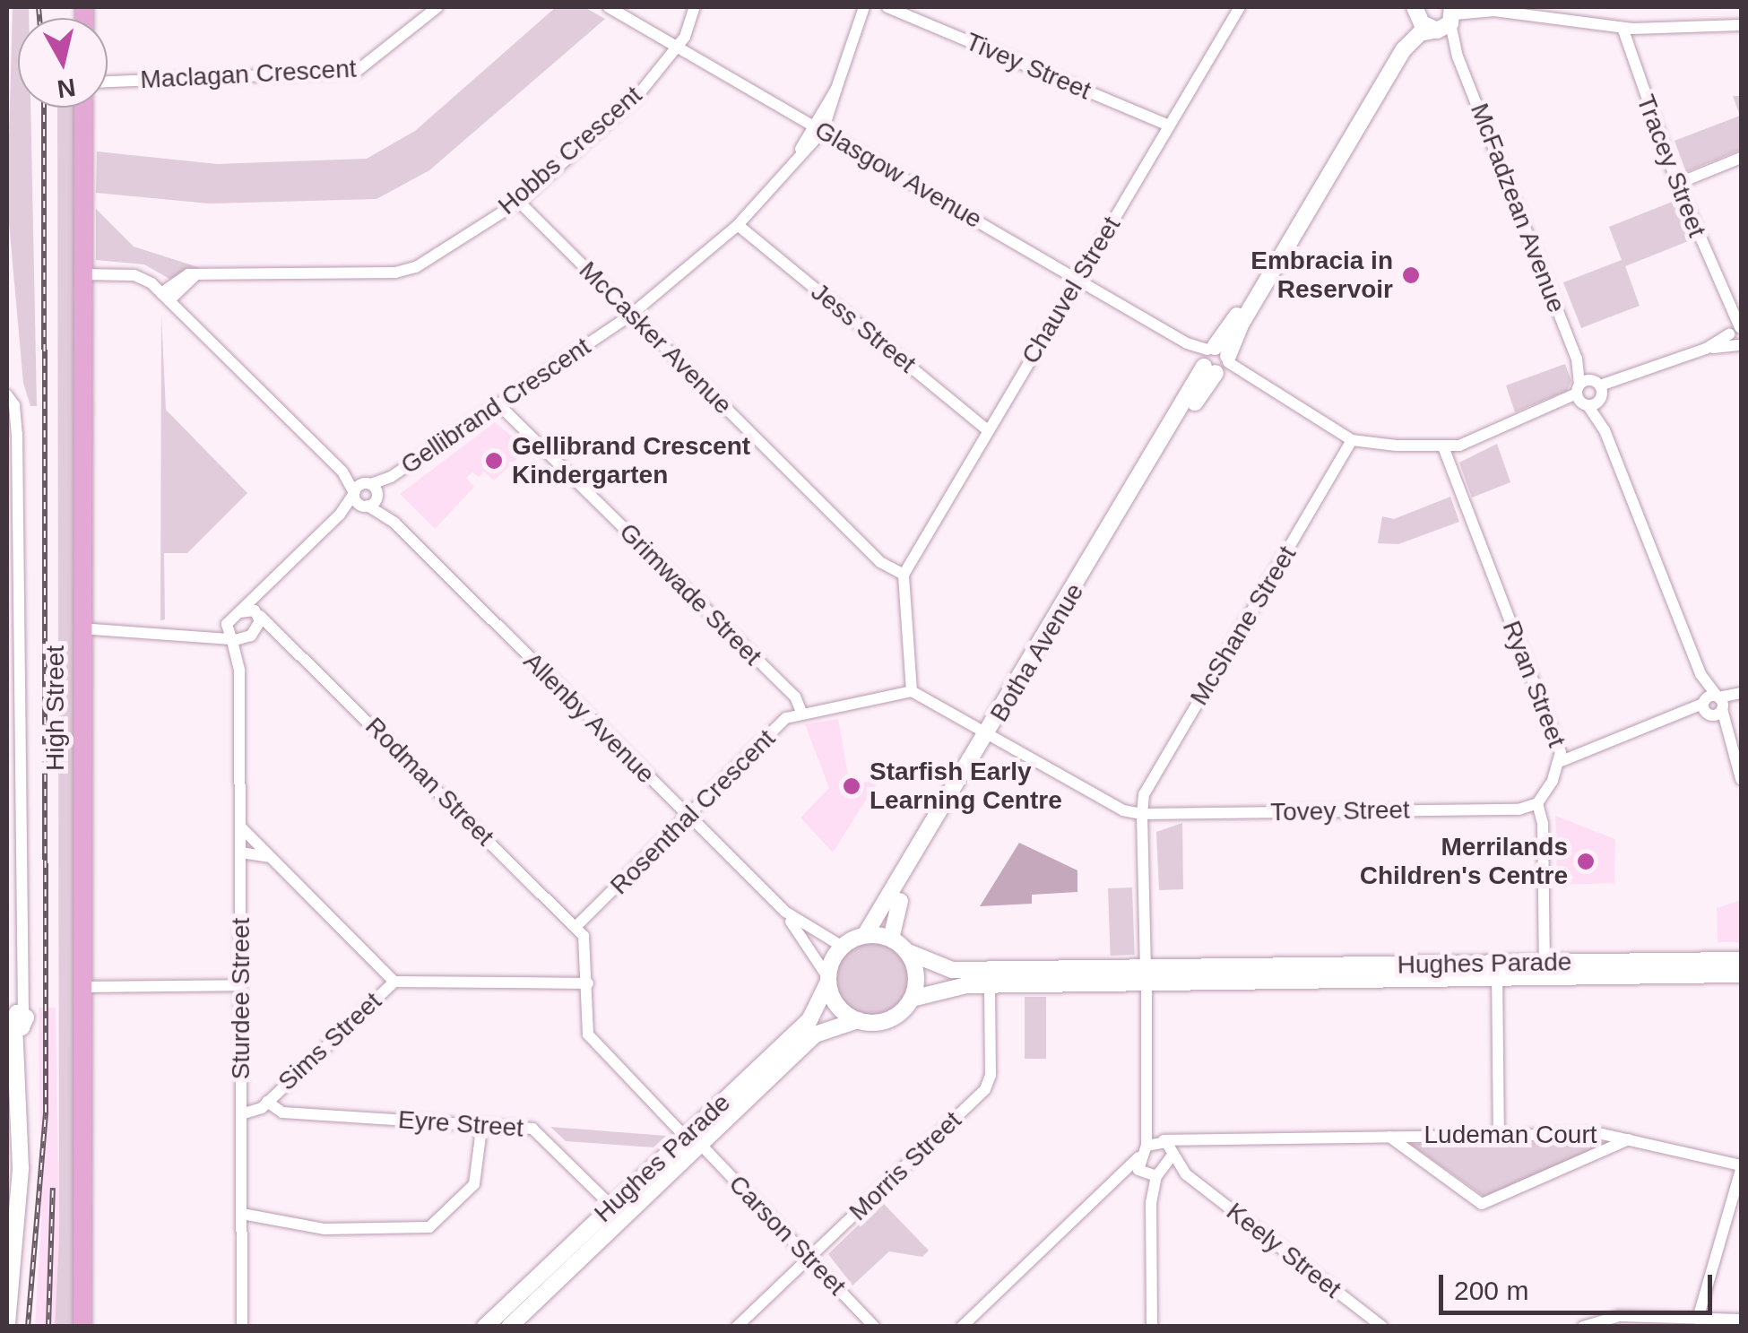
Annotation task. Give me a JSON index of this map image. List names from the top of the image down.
{
  "streets": {
    "main road": ["High Street"],
    "street": [
      "Tivey Street",
      "Maclagan Crescent",
      "Hobbs Crescent",
      "Tracey Street",
      "Glasgow Avenue",
      "McFadzean Avenue",
      "Chauvel Street",
      "Jess Street",
      "McCasker Avenue",
      "Gellibrand Crescent",
      "Grimwade Street",
      "McShane Street",
      "Botha Avenue",
      "Ryan Street",
      "Allenby Avenue",
      "Rodman Street",
      "Tovey Street",
      "Rosenthal Crescent",
      "Hughes Parade",
      "Sturdee Street",
      "Sims Street",
      "Eyre Street",
      "Ludeman Court",
      "Morris Street",
      "Carson Street",
      "Keely Street"
    ]
  },
  "crossings": [
    ["Tivey Street", "Chauvel Street"],
    ["Hobbs Crescent", "Glasgow Avenue"],
    ["Hobbs Crescent", "McCasker Avenue"],
    ["Hobbs Crescent", "Allenby Avenue"],
    ["Tracey Street", "Glasgow Avenue"],
    ["Glasgow Avenue", "McFadzean Avenue"],
    ["Glasgow Avenue", "Chauvel Street"],
    ["Glasgow Avenue", "Gellibrand Crescent"],
    ["Glasgow Avenue", "McShane Street"],
    ["Glasgow Avenue", "Botha Avenue"],
    ["Glasgow Avenue", "Ryan Street"],
    ["McFadzean Avenue", "Botha Avenue"],
    ["Chauvel Street", "Jess Street"],
    ["Chauvel Street", "McCasker Avenue"],
    ["Jess Street", "Gellibrand Crescent"],
    ["McCasker Avenue", "Gellibrand Crescent"],
    ["Gellibrand Crescent", "Grimwade Street"],
    ["Gellibrand Crescent", "Allenby Avenue"],
    ["Gellibrand Crescent", "Rodman Street"],
    ["Gellibrand Crescent", "Sturdee Street"],
    ["Grimwade Street", "Rosenthal Crescent"],
    ["McShane Street", "Tovey Street"],
    ["Botha Avenue", "Allenby Avenue"],
    ["Botha Avenue", "Hughes Parade"],
    ["Ryan Street", "Tovey Street"],
    ["High Street", "Allenby Avenue"],
    ["Allenby Avenue", "Rosenthal Crescent"],
    ["Allenby Avenue", "Hughes Parade"],
    ["Rodman Street", "Rosenthal Crescent"],
    ["Hughes Parade", "Eyre Street"],
    ["Hughes Parade", "Morris Street"],
    ["Hughes Parade", "Carson Street"],
    ["Sturdee Street", "Sims Street"],
    ["Sims Street", "Eyre Street"],
    ["Ludeman Court", "Keely Street"],
    ["Morris Street", "Carson Street"]
  ],
  "places": [
    "Embracia in Reservoir",
    "Gellibrand Crescent Kindergarten",
    "Starfish Early Learning Centre",
    "Merrilands Children's Centre"
  ],
  "scale_bar": "200 m",
  "north": "bottom"
}
